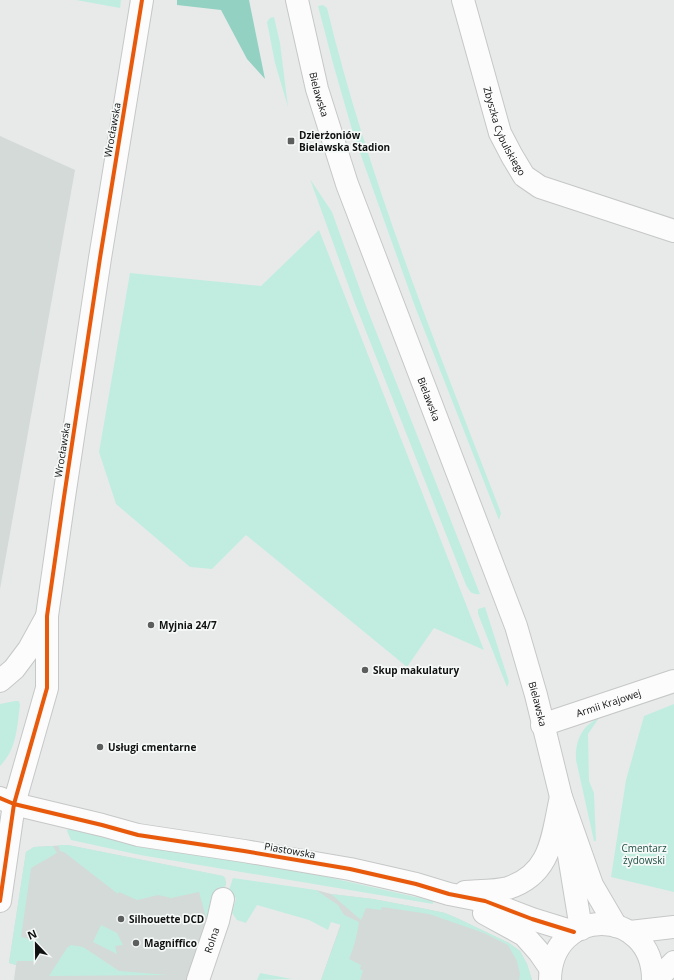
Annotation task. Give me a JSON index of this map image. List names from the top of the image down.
{
  "streets": {
    "street": [
      "Bielawska",
      "Wrocławska",
      "Zbyszka Cybulskiego",
      "Armii Krajowej",
      "Piastowska",
      "Rolna"
    ]
  },
  "crossings": [
    ["Bielawska", "Armii Krajowej"],
    ["Bielawska", "Piastowska"],
    ["Wrocławska", "Piastowska"]
  ],
  "parks": ["Cmentarz żydowski"],
  "places": {
    "transit": ["Dzierżoniów Bielawska Stadion"],
    "other": [
      "Myjnia 24/7",
      "Skup makulatury",
      "Usługi cmentarne",
      "Silhouette DCD",
      "Magniffico"
    ]
  },
  "north": "top"
}
